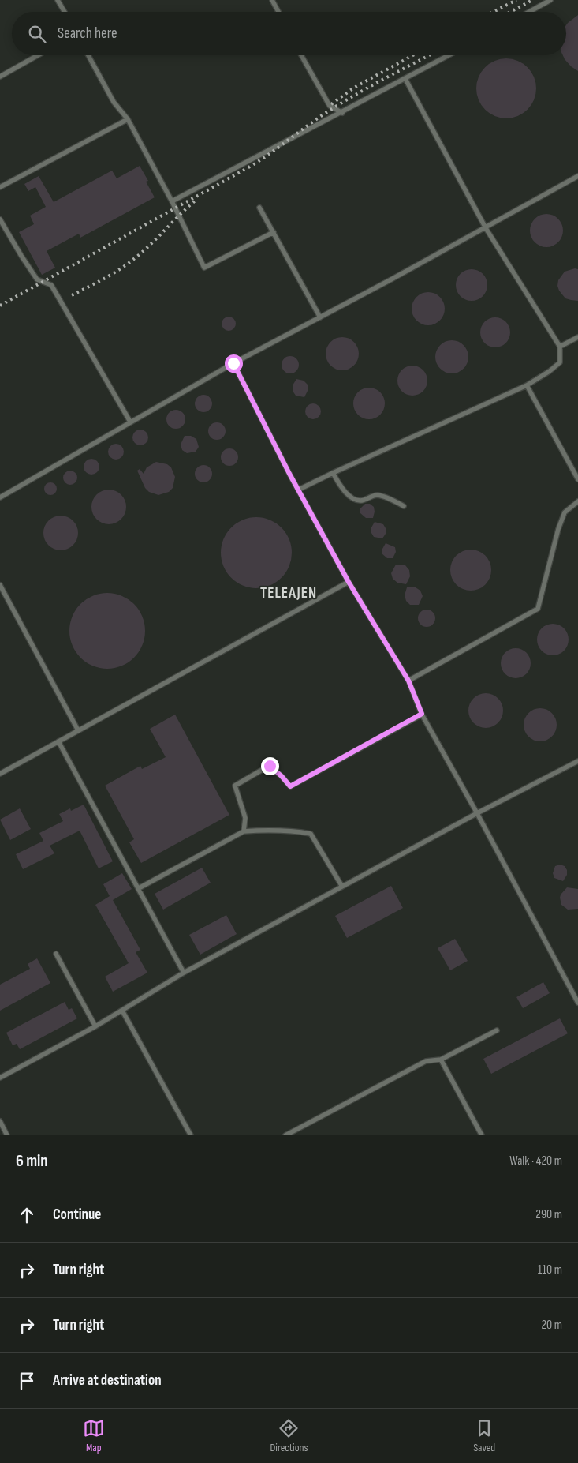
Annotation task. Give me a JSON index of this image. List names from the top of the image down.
{
  "districts": ["TELEAJEN"],
  "page": {
    "search": "Search here",
    "heading": ["6 min", "Walk · 420 m"],
    "list": [
      ["Continue", "290 m"],
      ["Turn right", "110 m"],
      ["Turn right", "20 m"],
      "Arrive at destination"
    ],
    "nav": ["Map", "Directions", "Saved"]
  }
}
